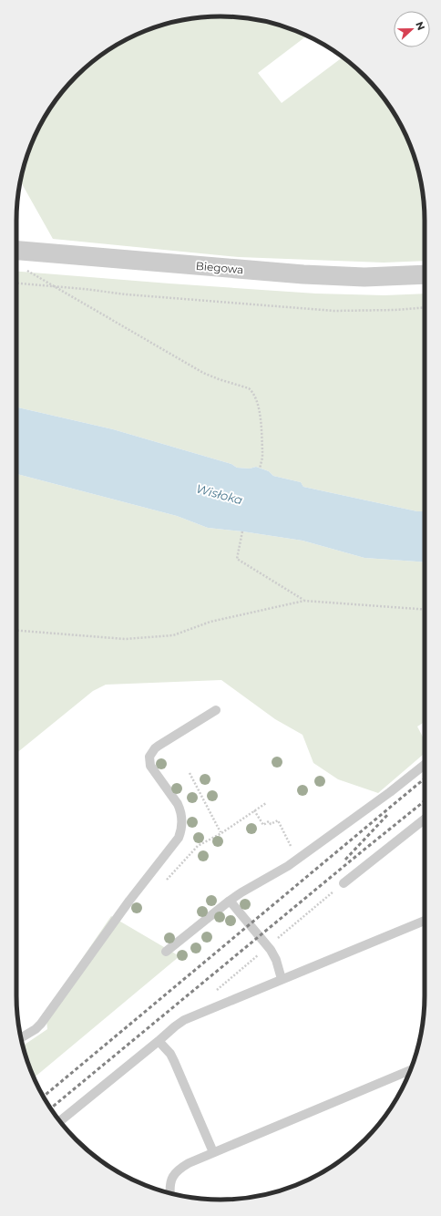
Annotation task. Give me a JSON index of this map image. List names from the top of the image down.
{
  "streets": {
    "street": ["Biegowa"]
  },
  "water": ["Wisłoka"],
  "north": "right"
}
